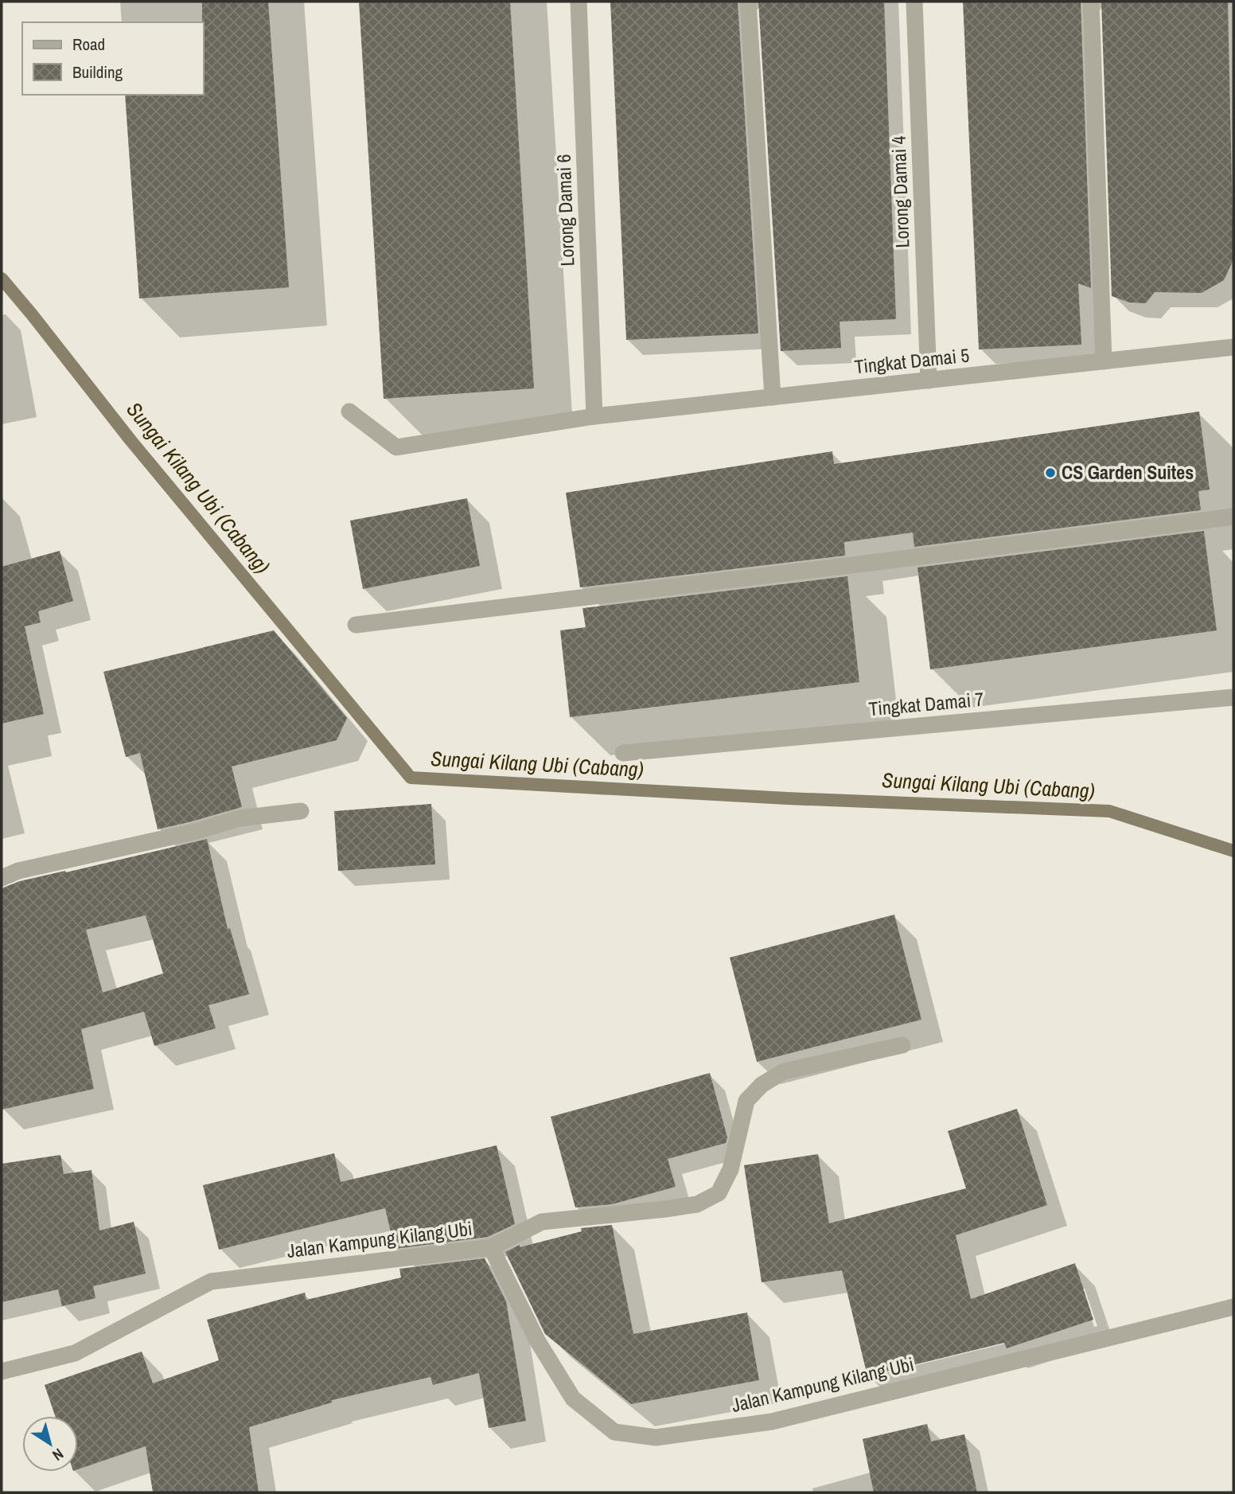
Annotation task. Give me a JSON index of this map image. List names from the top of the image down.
{
  "streets": {
    "street": [
      "Lorong Damai 4",
      "Lorong Damai 6",
      "Tingkat Damai 5",
      "Tingkat Damai 7",
      "Jalan Kampung Kilang Ubi"
    ]
  },
  "crossings": [
    ["Lorong Damai 4", "Tingkat Damai 5"],
    ["Lorong Damai 6", "Tingkat Damai 5"]
  ],
  "water": ["Sungai Kilang Ubi (Cabang)"],
  "places": ["CS Garden Suites"],
  "legend": ["Road", "Building"],
  "north": "bottom right"
}
